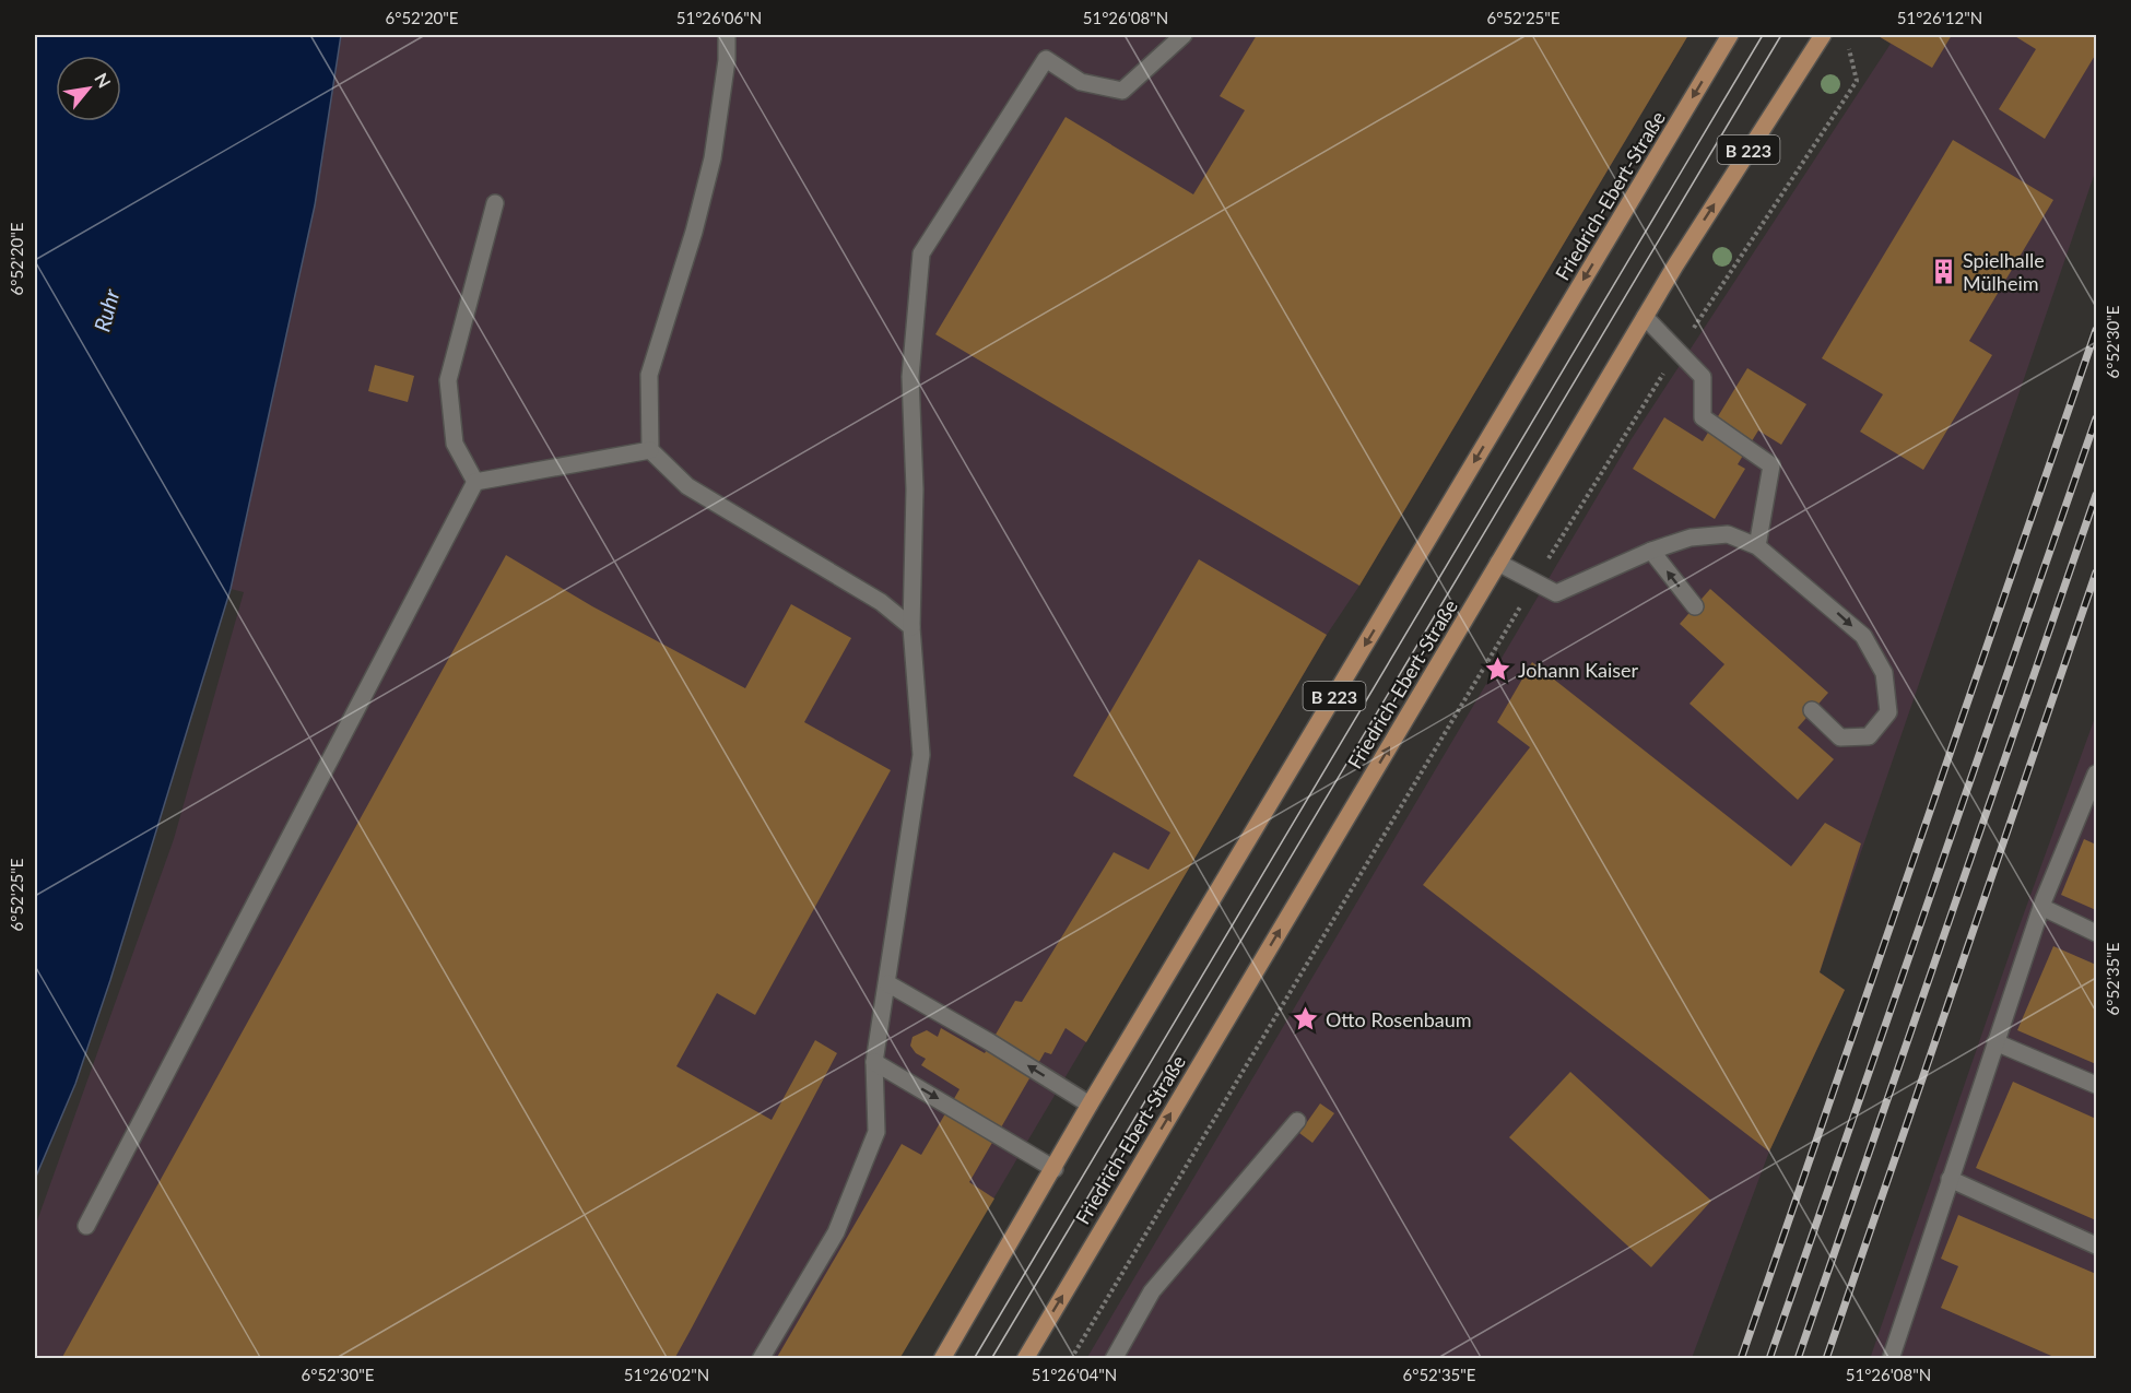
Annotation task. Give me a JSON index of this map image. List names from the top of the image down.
{
  "streets": {
    "main road": ["B 223", "Friedrich-Ebert-Straße"]
  },
  "water": ["Ruhr"],
  "places": {
    "building": ["Spielhalle Mülheim"],
    "place": ["Johann Kaiser", "Otto Rosenbaum"]
  },
  "north": "top right",
  "coordinates": [
    "6°52'20\"E",
    "51°26'06\"N",
    "51°26'08\"N",
    "6°52'25\"E",
    "51°26'12\"N",
    "6°52'30\"E",
    "6°52'35\"E",
    "51°26'02\"N",
    "51°26'04\"N"
  ]
}
